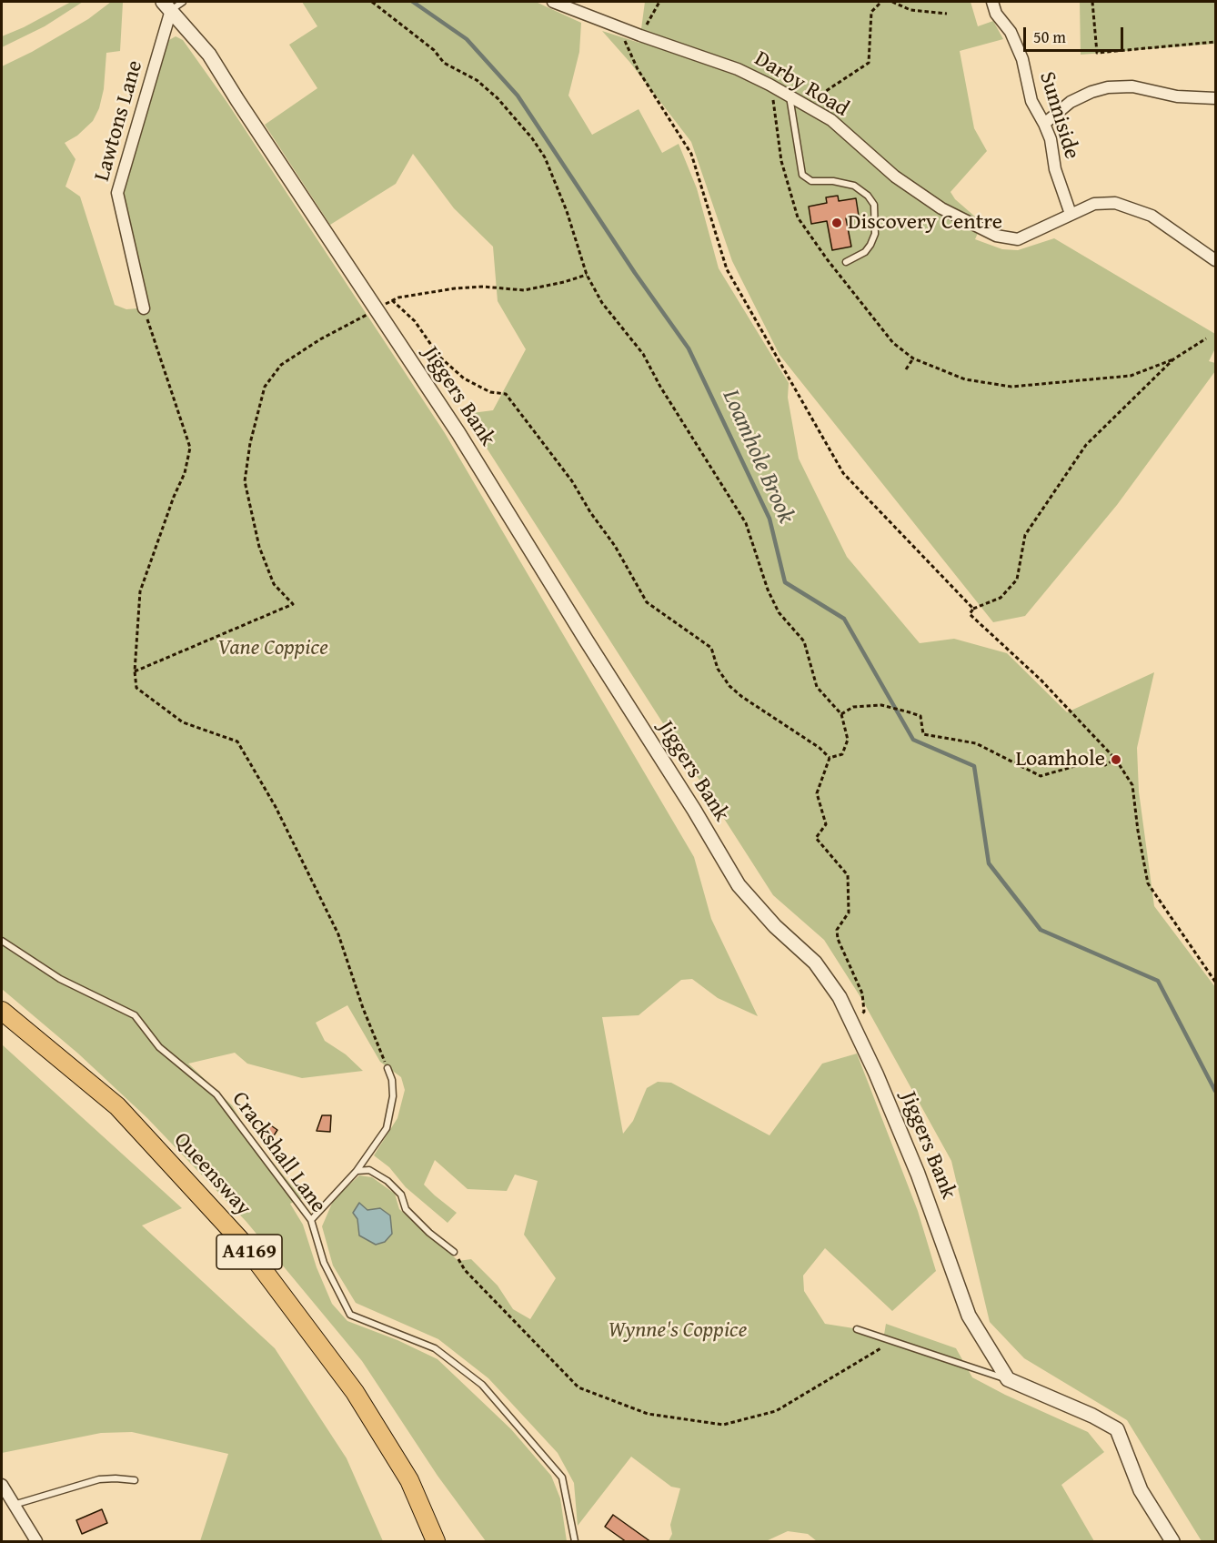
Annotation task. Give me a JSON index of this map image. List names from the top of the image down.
{
  "streets": {
    "main road": ["Queensway", "A4169"],
    "street": [
      "Darby Road",
      "Sunniside",
      "Lawtons Lane",
      "Jiggers Bank"
    ],
    "lane": ["Crackshall Lane"]
  },
  "crossings": [
    ["Darby Road", "Sunniside"],
    ["Lawtons Lane", "Jiggers Bank"]
  ],
  "water": ["Loamhole Brook"],
  "parks": ["Vane Coppice", "Wynne's Coppice"],
  "places": ["Discovery Centre", "Loamhole"],
  "scale_bar": "50 m"
}
